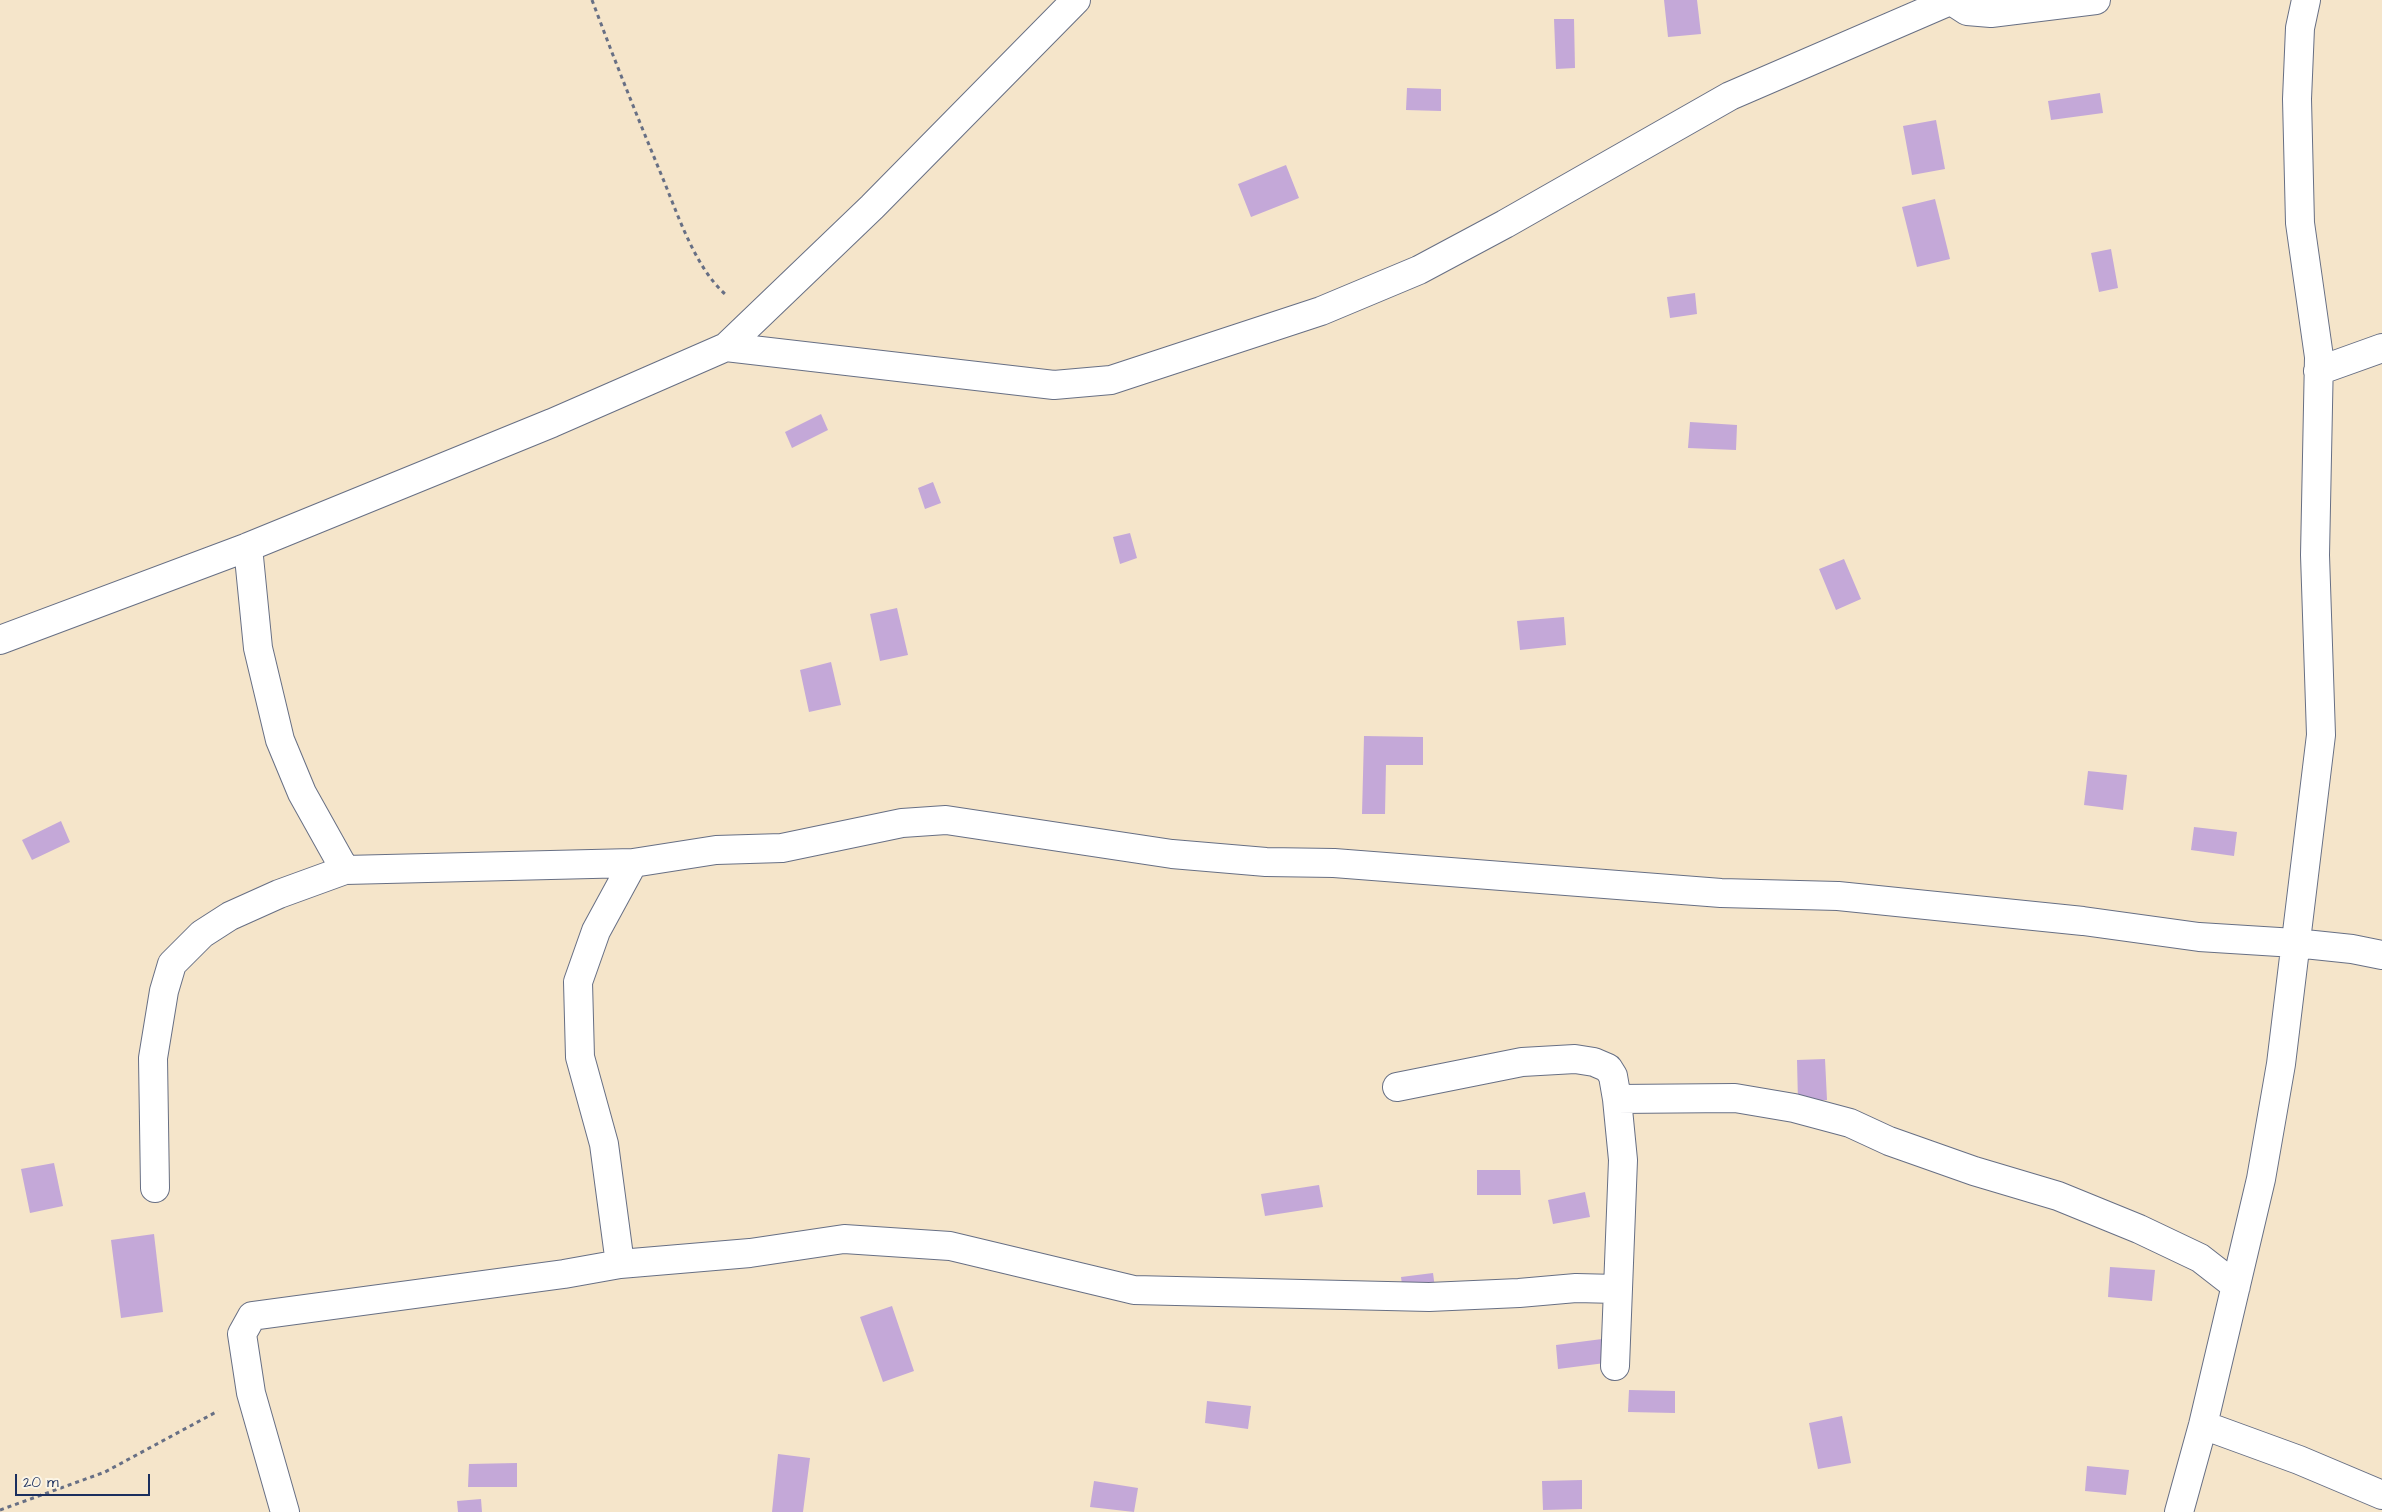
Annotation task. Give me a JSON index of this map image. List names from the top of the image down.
{
  "scale_bar": "20 m"
}
